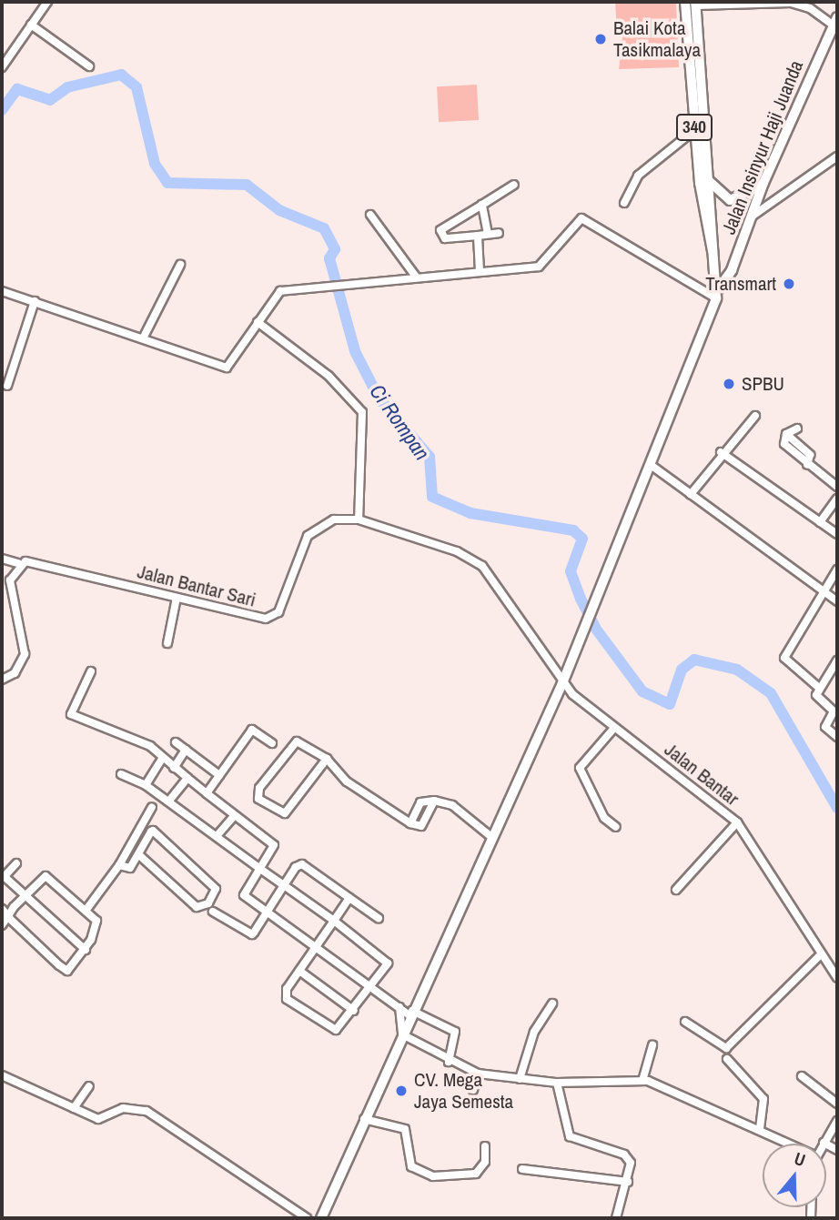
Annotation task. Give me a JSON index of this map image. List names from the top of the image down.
{
  "streets": {
    "main road": ["340", "Jalan Insinyur Haji Juanda"],
    "street": ["Jalan Bantar Sari", "Jalan Bantar"]
  },
  "crossings": [
    ["Jalan Insinyur Haji Juanda", "Jalan Bantar Sari"],
    ["Jalan Insinyur Haji Juanda", "Jalan Bantar"],
    ["Jalan Bantar Sari", "Jalan Bantar"]
  ],
  "water": ["Ci Rompan"],
  "places": [
    "Balai Kota Tasikmalaya",
    "Transmart",
    "SPBU",
    "CV. Mega Jaya Semesta"
  ],
  "north": "top"
}
